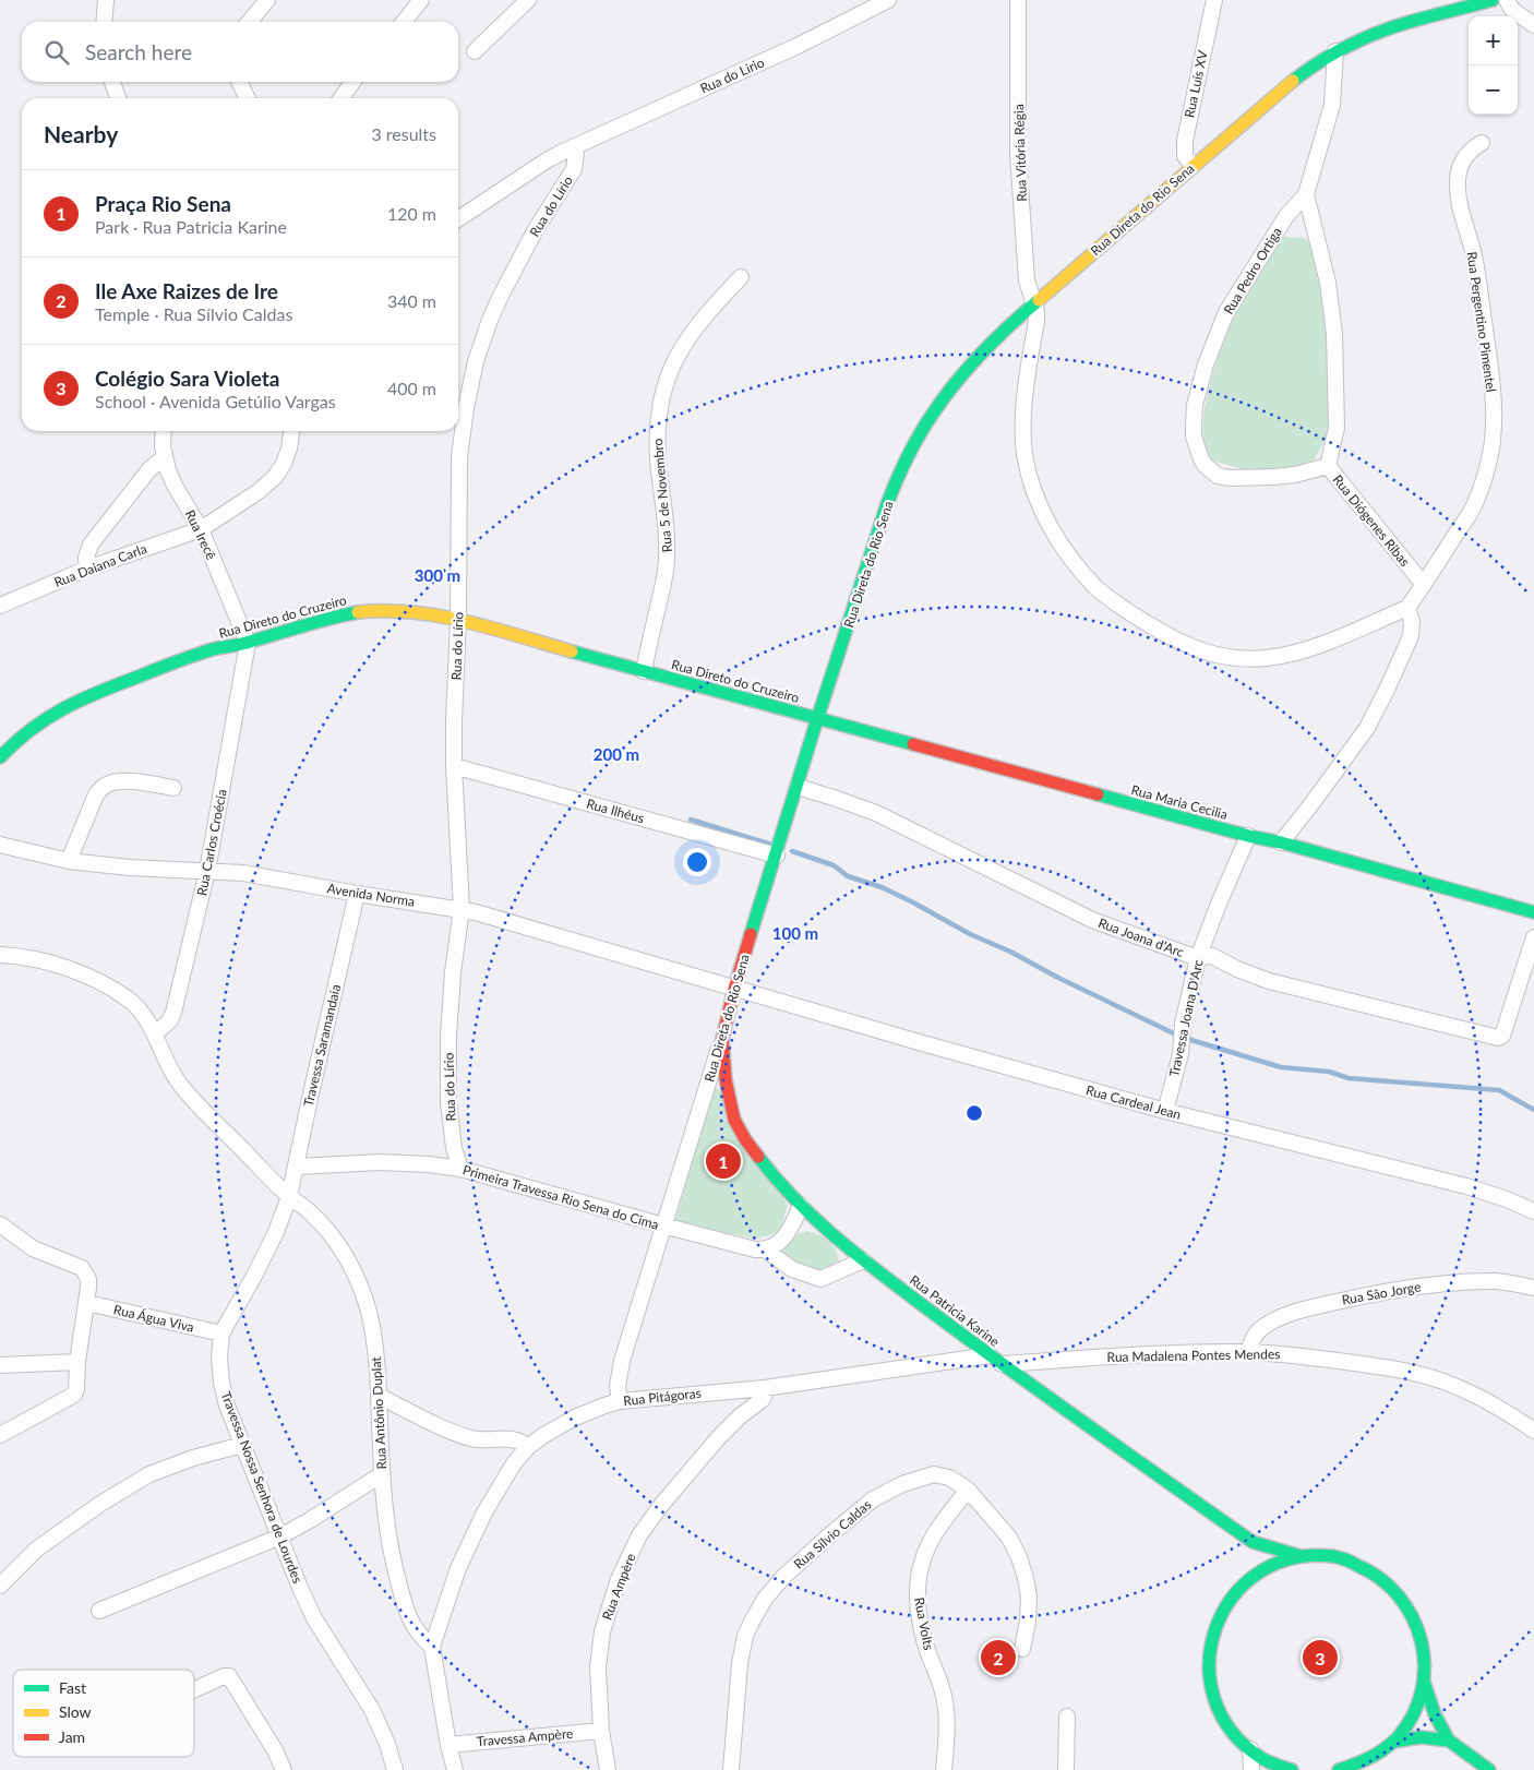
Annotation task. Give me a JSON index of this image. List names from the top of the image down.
{
  "streets": {
    "main road": [
      "Rua Direta do Rio Sena",
      "Rua Direto do Cruzeiro",
      "Rua Maria Cecilia",
      "Rua Patricia Karine"
    ],
    "street": [
      "Rua do Lirio",
      "Rua Luís XV",
      "Rua Vitória Régia",
      "Rua do Lírio",
      "Rua Pedro Ortiga",
      "Rua Pergentino Pimentel",
      "Rua 5 de Novembro",
      "Rua Diógenes Ribas",
      "Rua Irecê",
      "Rua Daiana Carla",
      "Rua Ilhéus",
      "Rua Carlos Croécia",
      "Avenida Norma",
      "Rua Joana d'Arc",
      "Travessa Joana D'Arc",
      "Travessa Saramandaía",
      "Rua Cardeal Jean",
      "Primeira Travessa Rio Sena do Cima",
      "Rua Sâo Jorge",
      "Rua Água Viva",
      "Rua Madalena Pontes Mendes",
      "Rua Pitágoras",
      "Rua Antônio Duplat",
      "Travessa Nossa Senhora de Lourdes",
      "Rua Sílvio Caldas",
      "Rua Ampère",
      "Rua Volts",
      "Travessa Ampère"
    ]
  },
  "crossings": [
    ["Rua do Lirio", "Rua do Lírio"],
    ["Rua Luís XV", "Rua Direta do Rio Sena"],
    ["Rua Vitória Régia", "Rua Direta do Rio Sena"],
    ["Rua Vitória Régia", "Rua Pergentino Pimentel"],
    ["Rua do Lírio", "Rua Direto do Cruzeiro"],
    ["Rua do Lírio", "Rua Ilhéus"],
    ["Rua do Lírio", "Avenida Norma"],
    ["Rua do Lírio", "Primeira Travessa Rio Sena do Cima"],
    ["Rua Direta do Rio Sena", "Rua Pedro Ortiga"],
    ["Rua Direta do Rio Sena", "Rua Direto do Cruzeiro"],
    ["Rua Direta do Rio Sena", "Rua Maria Cecilia"],
    ["Rua Direta do Rio Sena", "Rua Ilhéus"],
    ["Rua Direta do Rio Sena", "Avenida Norma"],
    ["Rua Direta do Rio Sena", "Rua Joana d'Arc"],
    ["Rua Direta do Rio Sena", "Rua Cardeal Jean"],
    ["Rua Direta do Rio Sena", "Primeira Travessa Rio Sena do Cima"],
    ["Rua Direta do Rio Sena", "Rua Patricia Karine"],
    ["Rua Direta do Rio Sena", "Rua Pitágoras"],
    ["Rua Pedro Ortiga", "Rua Diógenes Ribas"],
    ["Rua Pergentino Pimentel", "Rua Diógenes Ribas"],
    ["Rua 5 de Novembro", "Rua Direto do Cruzeiro"],
    ["Rua Irecê", "Rua Daiana Carla"],
    ["Rua Irecê", "Rua Direto do Cruzeiro"],
    ["Rua Irecê", "Rua Carlos Croécia"],
    ["Rua Direto do Cruzeiro", "Rua Maria Cecilia"],
    ["Rua Direto do Cruzeiro", "Rua Carlos Croécia"],
    ["Rua Maria Cecilia", "Travessa Joana D'Arc"],
    ["Rua Carlos Croécia", "Avenida Norma"],
    ["Rua Carlos Croécia", "Rua Antônio Duplat"],
    ["Avenida Norma", "Travessa Saramandaía"],
    ["Avenida Norma", "Rua Cardeal Jean"],
    ["Rua Joana d'Arc", "Travessa Joana D'Arc"],
    ["Travessa Joana D'Arc", "Rua Cardeal Jean"],
    ["Travessa Saramandaía", "Primeira Travessa Rio Sena do Cima"],
    ["Travessa Saramandaía", "Rua Antônio Duplat"],
    ["Travessa Saramandaía", "Travessa Nossa Senhora de Lourdes"],
    ["Rua Sâo Jorge", "Rua Madalena Pontes Mendes"],
    ["Rua Patricia Karine", "Rua Madalena Pontes Mendes"],
    ["Rua Patricia Karine", "Rua Pitágoras"],
    ["Rua Água Viva", "Travessa Nossa Senhora de Lourdes"],
    ["Rua Madalena Pontes Mendes", "Rua Pitágoras"],
    ["Rua Pitágoras", "Rua Antônio Duplat"],
    ["Rua Pitágoras", "Rua Ampère"],
    ["Rua Pitágoras", "Travessa Ampère"],
    ["Rua Antônio Duplat", "Travessa Nossa Senhora de Lourdes"],
    ["Rua Sílvio Caldas", "Rua Volts"],
    ["Rua Ampère", "Travessa Ampère"]
  ],
  "legend": ["Fast", "Slow", "Jam"],
  "page": {
    "map_buttons": ["+", "−"],
    "search": "Search here",
    "heading": ["Nearby", "3 results"],
    "list": [
      {
        "mark": "1",
        "name": "Praça Rio Sena",
        "note": "Park · Rua Patricia Karine",
        "value": "120 m"
      },
      {
        "mark": "2",
        "name": "Ile Axe Raizes de Ire",
        "note": "Temple · Rua Sílvio Caldas",
        "value": "340 m"
      },
      {
        "mark": "3",
        "name": "Colégio Sara Violeta",
        "note": "School · Avenida Getúlio Vargas",
        "value": "400 m"
      }
    ],
    "pins": ["1", "2", "3"]
  },
  "rings": ["300 m", "200 m", "100 m"]
}
